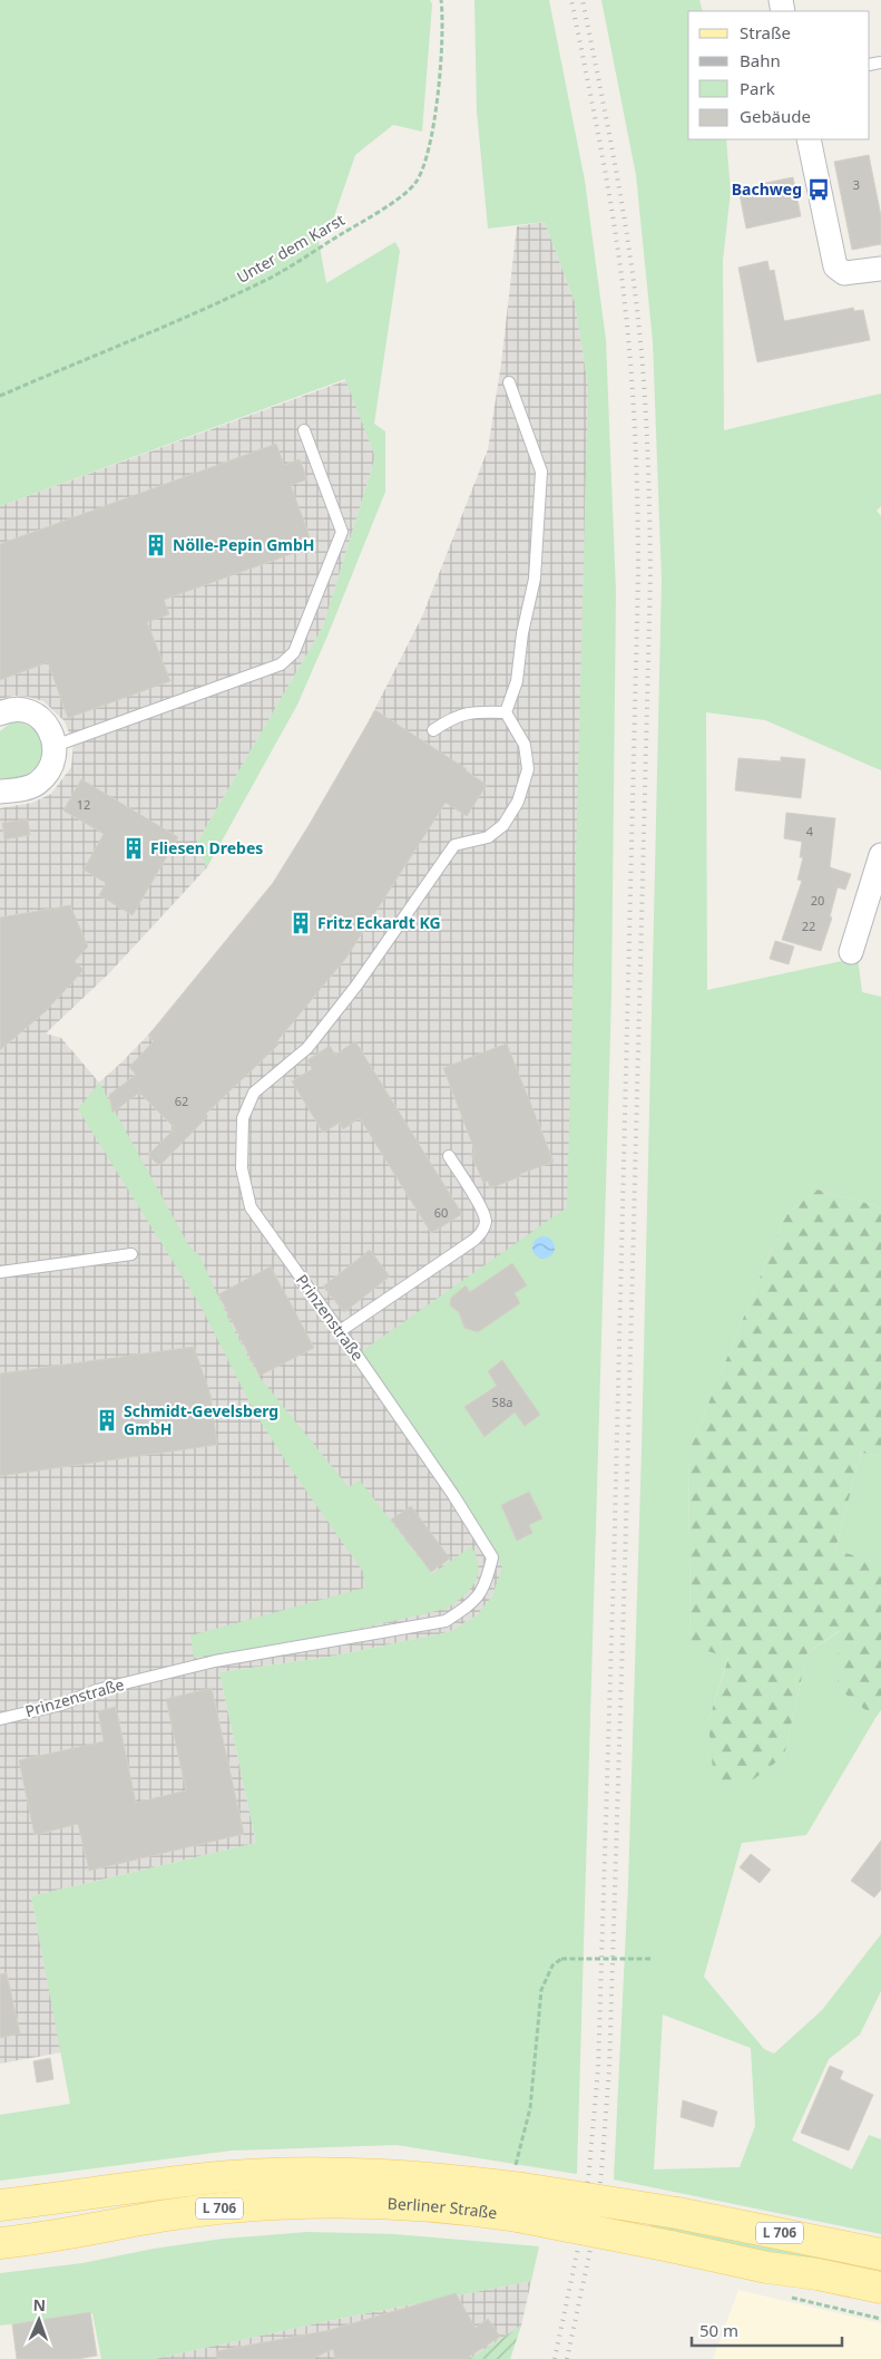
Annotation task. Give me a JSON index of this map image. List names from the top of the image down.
{
  "streets": {
    "main road": ["L 706", "Berliner Straße"],
    "lane": ["Prinzenstraße"],
    "path": ["Unter dem Karst"]
  },
  "places": {
    "bus stop": ["Bachweg"],
    "building": [
      "Nölle-Pepin GmbH",
      "Fliesen Drebes",
      "Fritz Eckardt KG",
      "Schmidt-Gevelsberg GmbH"
    ]
  },
  "house_numbers": [
    "3",
    "12",
    "4",
    "20",
    "22",
    "62",
    "60",
    "58a"
  ],
  "legend": [
    "Straße",
    "Bahn",
    "Park",
    "Gebäude"
  ],
  "scale_bar": "50 m",
  "north": "top"
}
